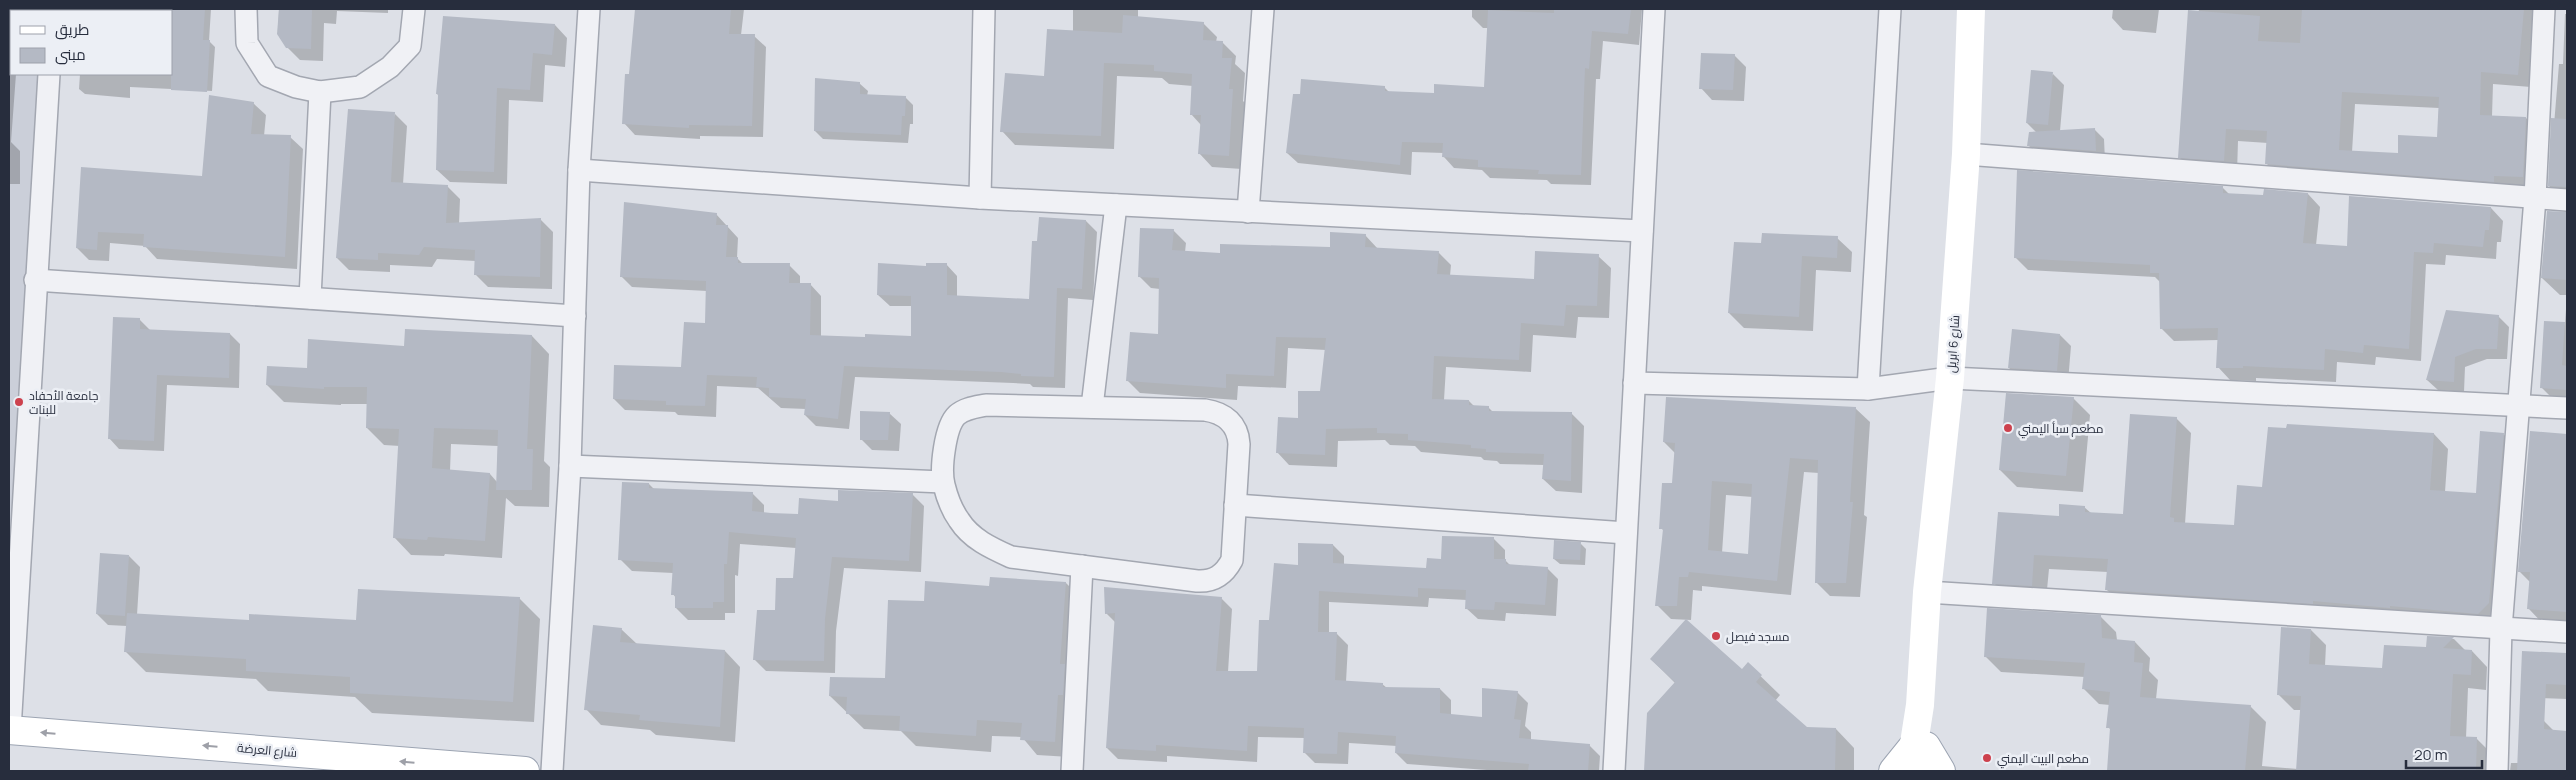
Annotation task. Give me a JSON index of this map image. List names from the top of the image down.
{
  "streets": {
    "street": ["شارع 6 ابريل", "شارع العرضة"]
  },
  "one_way": ["شارع العرضة"],
  "places": [
    "جامعة الأحفاد للبنات",
    "مطعم سبأ اليمني",
    "مسجد فيصل",
    "مطعم البيت اليمني"
  ],
  "legend": ["طريق", "مبنى"],
  "scale_bar": "20 m"
}
